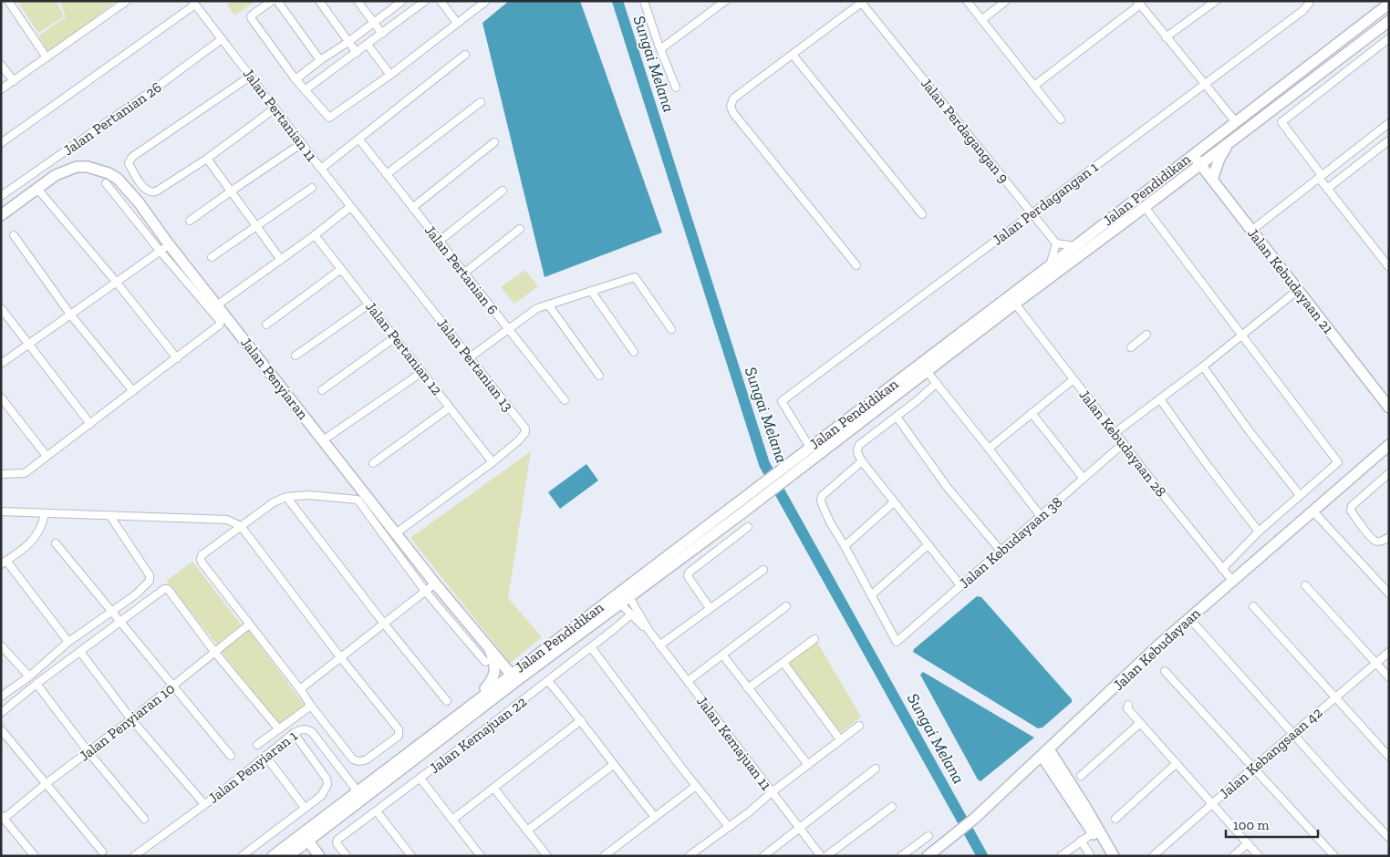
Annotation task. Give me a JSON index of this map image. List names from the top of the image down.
{
  "streets": {
    "main road": [
      "Jalan Pendidikan",
      "Jalan Kebudayaan 21",
      "Jalan Penyiaran",
      "Jalan Kebudayaan"
    ],
    "street": [
      "Jalan Pertanian 11",
      "Jalan Pertanian 26",
      "Jalan Perdagangan 9",
      "Jalan Perdagangan 1",
      "Jalan Pertanian 6",
      "Jalan Pertanian 12",
      "Jalan Pertanian 13",
      "Jalan Kebudayaan 28",
      "Jalan Kebudayaan 38",
      "Jalan Penyiaran 10",
      "Jalan Kemajuan 22",
      "Jalan Kemajuan 11",
      "Jalan Kebangsaan 42",
      "Jalan Penyiaran 1"
    ]
  },
  "crossings": [
    ["Jalan Pertanian 11", "Jalan Pertanian 26"],
    ["Jalan Pertanian 11", "Jalan Pertanian 6"],
    ["Jalan Pertanian 11", "Jalan Pertanian 13"],
    ["Jalan Perdagangan 9", "Jalan Perdagangan 1"],
    ["Jalan Pendidikan", "Jalan Perdagangan 1"],
    ["Jalan Pendidikan", "Jalan Kebudayaan 21"],
    ["Jalan Pendidikan", "Jalan Penyiaran"],
    ["Jalan Pendidikan", "Jalan Kebudayaan 28"],
    ["Jalan Pendidikan", "Jalan Kemajuan 11"],
    ["Jalan Pendidikan", "Jalan Penyiaran 1"],
    ["Jalan Pertanian 12", "Jalan Pertanian 13"],
    ["Jalan Pertanian 13", "Jalan Penyiaran"],
    ["Jalan Kebudayaan 28", "Jalan Kebudayaan 38"],
    ["Jalan Kebudayaan 28", "Jalan Kebudayaan"],
    ["Jalan Kemajuan 22", "Jalan Kemajuan 11"]
  ],
  "water": ["Sungai Melana"],
  "scale_bar": "100 m"
}
